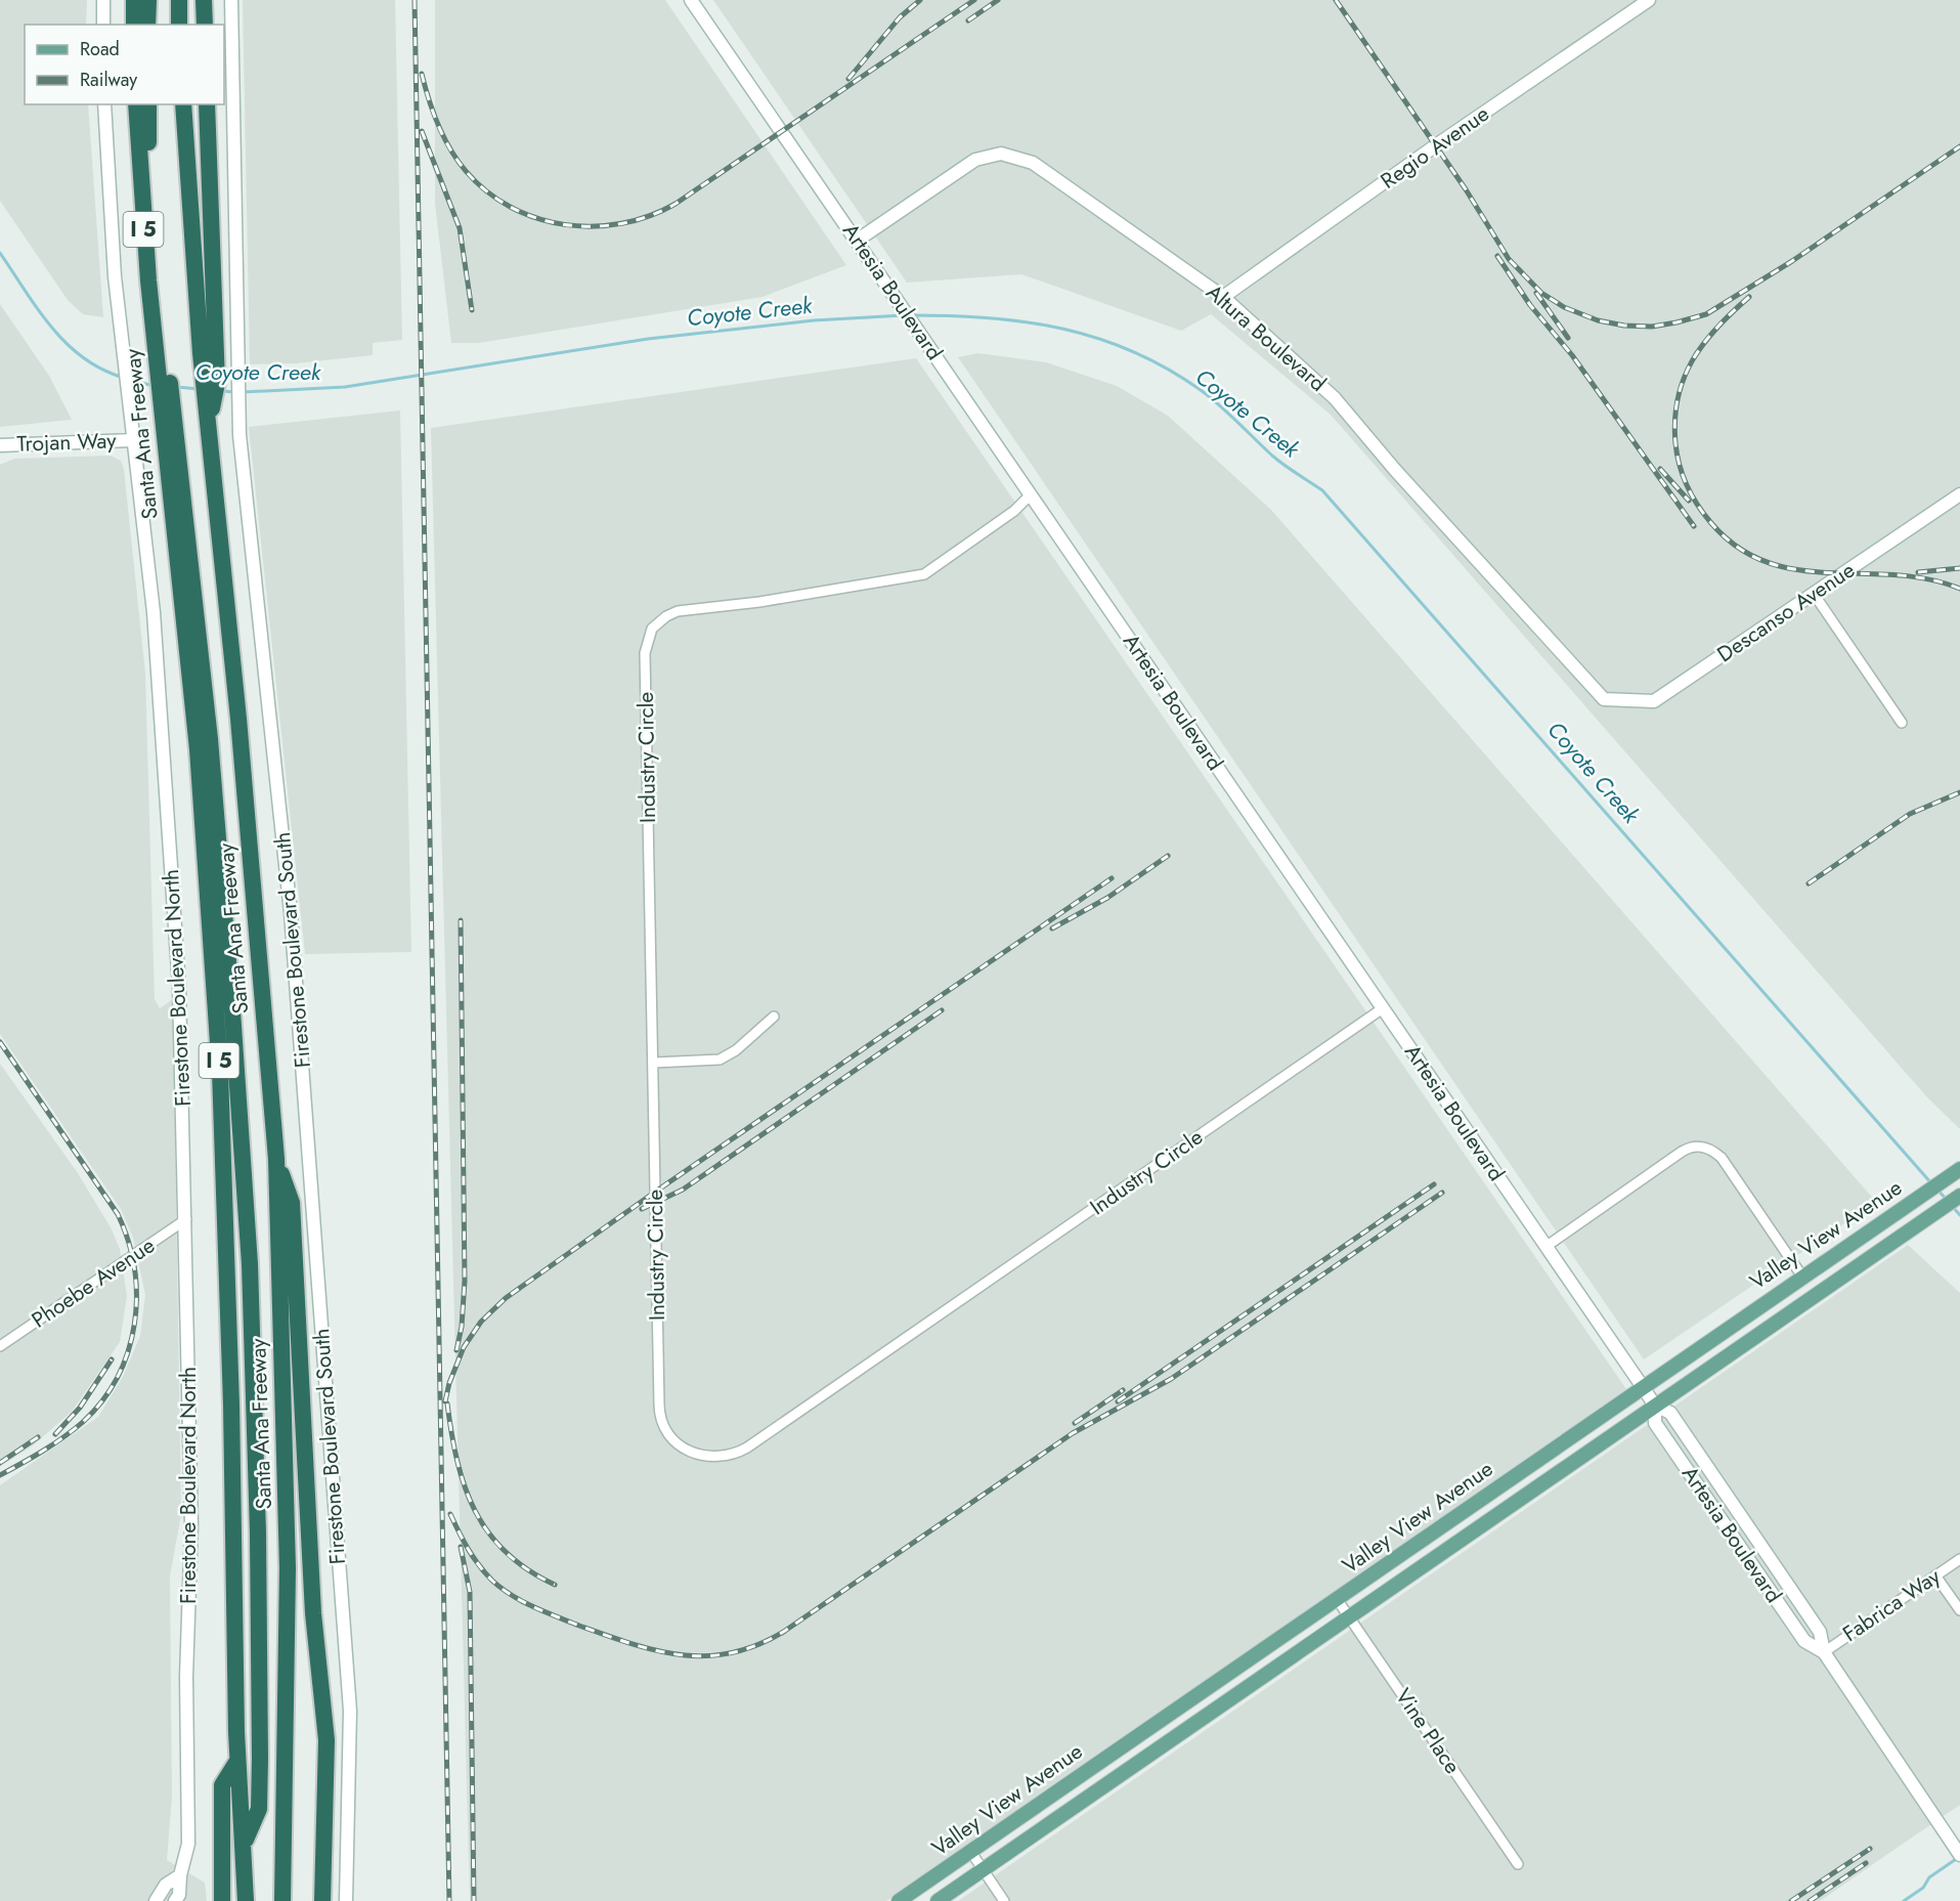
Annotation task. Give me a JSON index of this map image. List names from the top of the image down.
{
  "streets": {
    "highway": ["I 5", "Santa Ana Freeway"],
    "main road": ["Valley View Avenue"],
    "street": [
      "Regio Avenue",
      "Artesia Boulevard",
      "Altura Boulevard",
      "Trojan Way",
      "Descanso Avenue",
      "Industry Circle",
      "Firestone Boulevard South",
      "Firestone Boulevard North",
      "Phoebe Avenue",
      "Fabrica Way",
      "Vine Place"
    ]
  },
  "crossings": [
    ["Regio Avenue", "Altura Boulevard"],
    ["I 5", "Santa Ana Freeway"],
    ["Artesia Boulevard", "Altura Boulevard"],
    ["Artesia Boulevard", "Industry Circle"],
    ["Artesia Boulevard", "Valley View Avenue"],
    ["Artesia Boulevard", "Fabrica Way"],
    ["Altura Boulevard", "Descanso Avenue"],
    ["Trojan Way", "Firestone Boulevard North"],
    ["Firestone Boulevard North", "Phoebe Avenue"],
    ["Valley View Avenue", "Vine Place"]
  ],
  "water": ["Coyote Creek"],
  "legend": ["Road", "Railway"]
}
